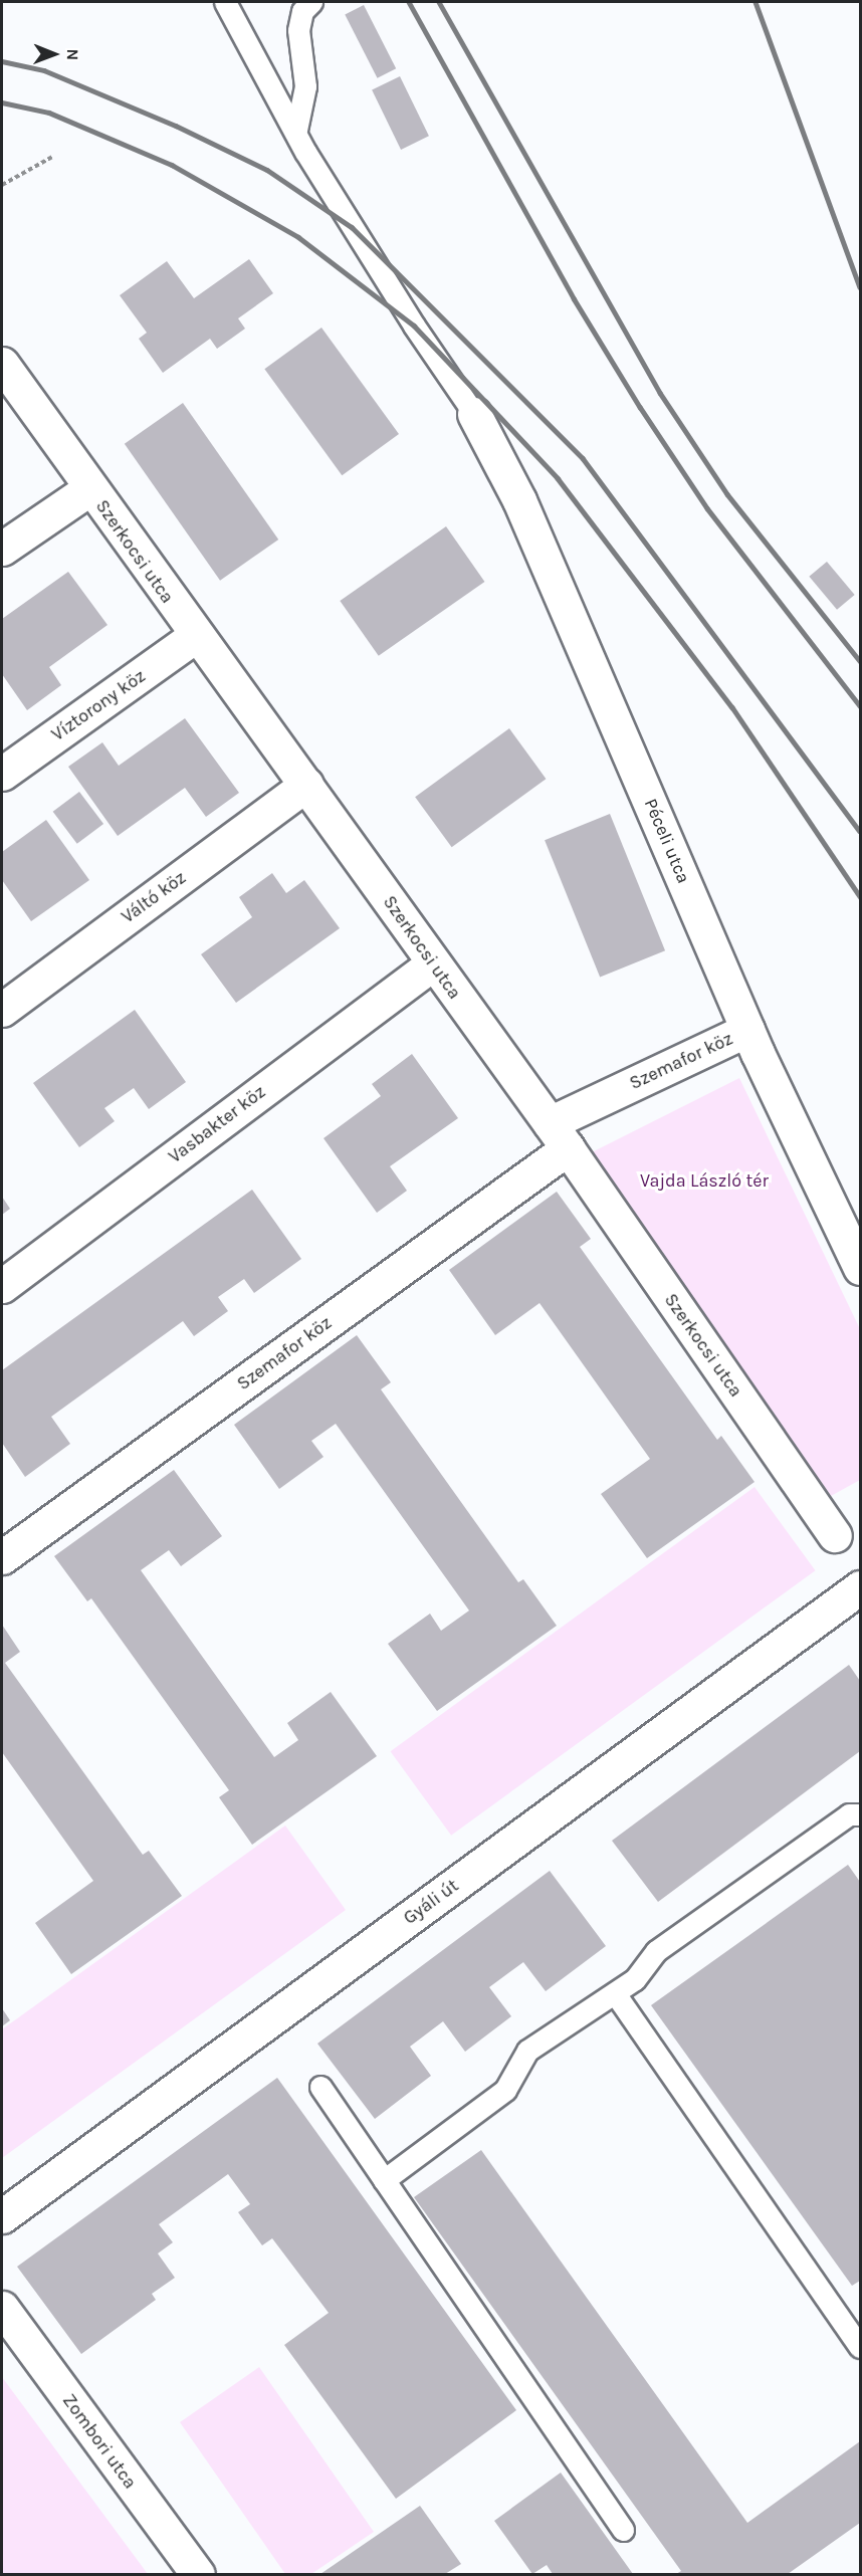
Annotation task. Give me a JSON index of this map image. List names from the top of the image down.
{
  "streets": {
    "street": [
      "Szerkocsi utca",
      "Víztorony köz",
      "Péceli utca",
      "Váltó köz",
      "Szemafor köz",
      "Vasbakter köz",
      "Gyáli út",
      "Zombori utca"
    ]
  },
  "crossings": [
    ["Szerkocsi utca", "Víztorony köz"],
    ["Szerkocsi utca", "Váltó köz"],
    ["Szerkocsi utca", "Szemafor köz"],
    ["Szerkocsi utca", "Vasbakter köz"],
    ["Péceli utca", "Szemafor köz"]
  ],
  "parks": ["Vajda László tér"],
  "north": "right"
}
